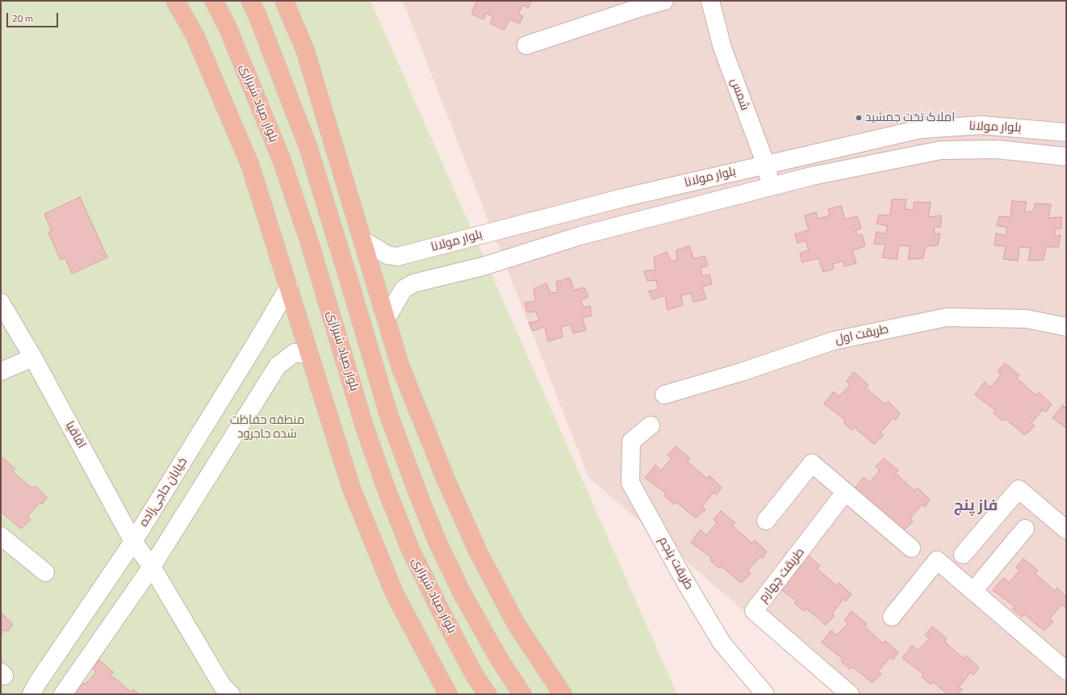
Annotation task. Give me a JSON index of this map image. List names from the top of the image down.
{
  "streets": {
    "main road": ["بلوار صیاد شیرازی"],
    "street": [
      "شمس",
      "بلوار مولانا",
      "طریقت اول",
      "اقاقیا",
      "خیابان حاجی‌زاده",
      "طریقت پنجم",
      "طریقت چهارم"
    ]
  },
  "crossings": [
    ["شمس", "بلوار مولانا"],
    ["اقاقیا", "خیابان حاجی‌زاده"]
  ],
  "districts": ["فاز پنج"],
  "parks": ["منطقه حفاظت شده جاجرود"],
  "places": ["املاک تخت جمشید"],
  "scale_bar": "20 m"
}
